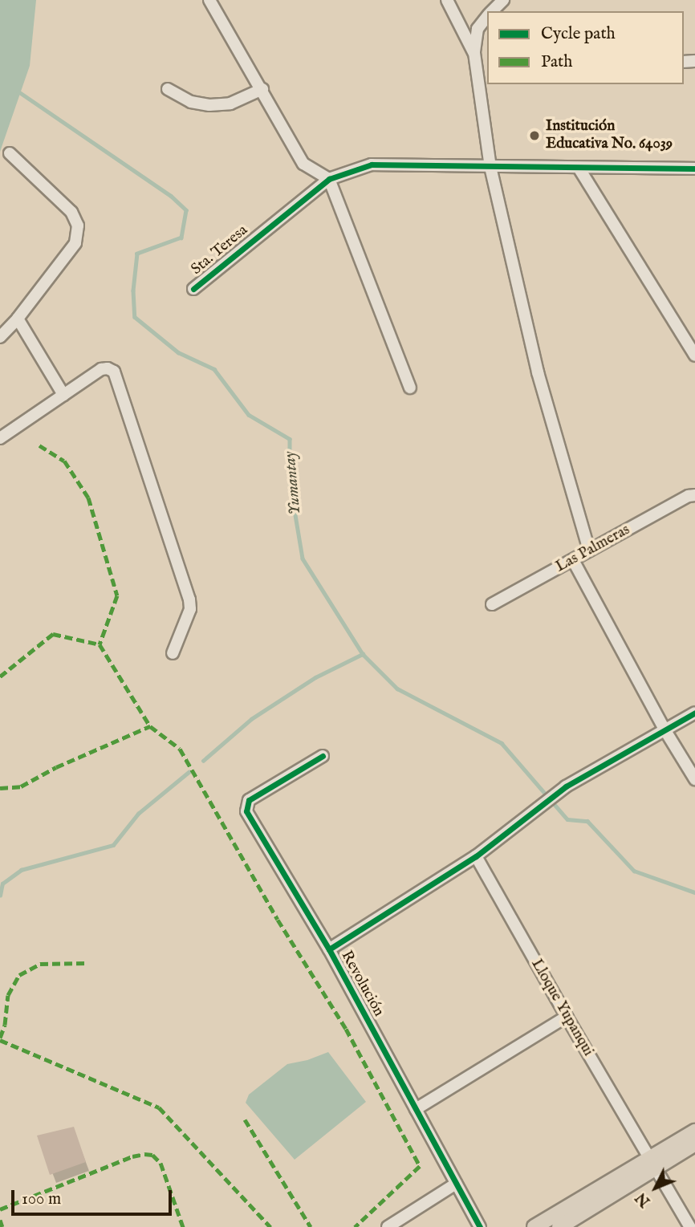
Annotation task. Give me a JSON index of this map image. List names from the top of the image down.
{
  "streets": {
    "street": [
      "Sta. Teresa",
      "Las Palmeras",
      "Revolución",
      "Lloque Yupanqui"
    ]
  },
  "water": ["Yumantay"],
  "places": ["Institución Educativa No. 64039"],
  "legend": ["Cycle path", "Path"],
  "scale_bar": "100 m",
  "north": "bottom left"
}
